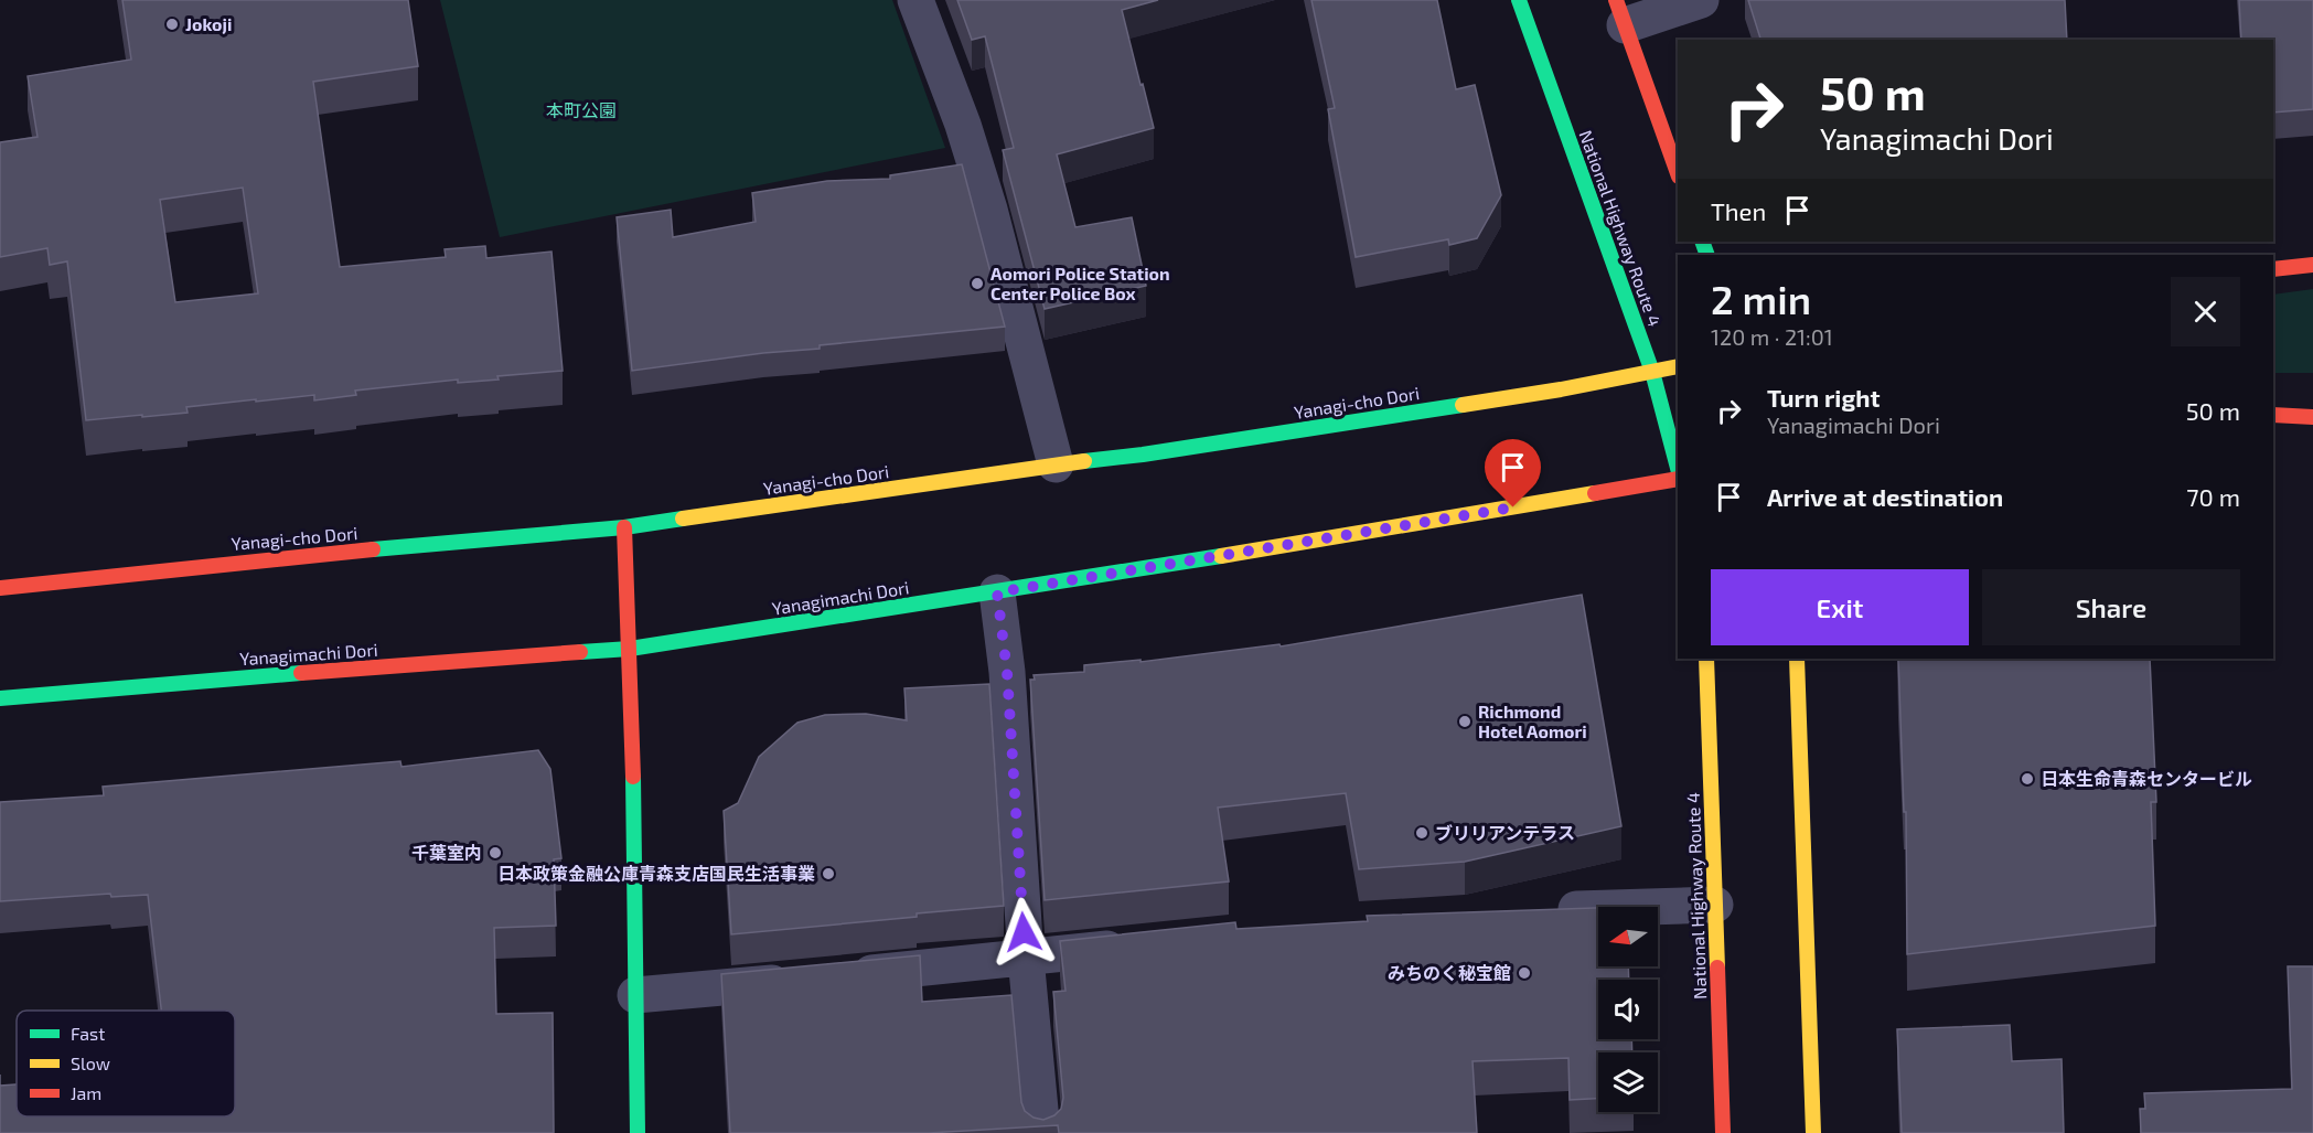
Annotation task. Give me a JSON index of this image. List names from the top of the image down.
{
  "streets": {
    "main road": ["National Highway Route 4", "Yanagi-cho Dori", "Yanagimachi Dori"]
  },
  "crossings": [
    ["National Highway Route 4", "Yanagi-cho Dori"]
  ],
  "parks": ["本町公園"],
  "places": [
    "Jokoji",
    "Aomori Police Station Center Police Box",
    "Richmond Hotel Aomori",
    "日本生命青森センタービル",
    "ブリリアンテラス",
    "千葉室内",
    "日本政策金融公庫青森支店国民生活事業",
    "みちのく秘宝館"
  ],
  "legend": ["Fast", "Slow", "Jam"],
  "north": "left",
  "page": {
    "turn": ["50 m", "Yanagimachi Dori"],
    "then": "Then",
    "heading": ["2 min", "120 m · 21:01"],
    "list": [
      {
        "name": "Turn right",
        "note": "Yanagimachi Dori",
        "value": "50 m"
      },
      {
        "name": "Arrive at destination",
        "value": "70 m"
      }
    ],
    "buttons": ["Exit", "Share"]
  }
}
